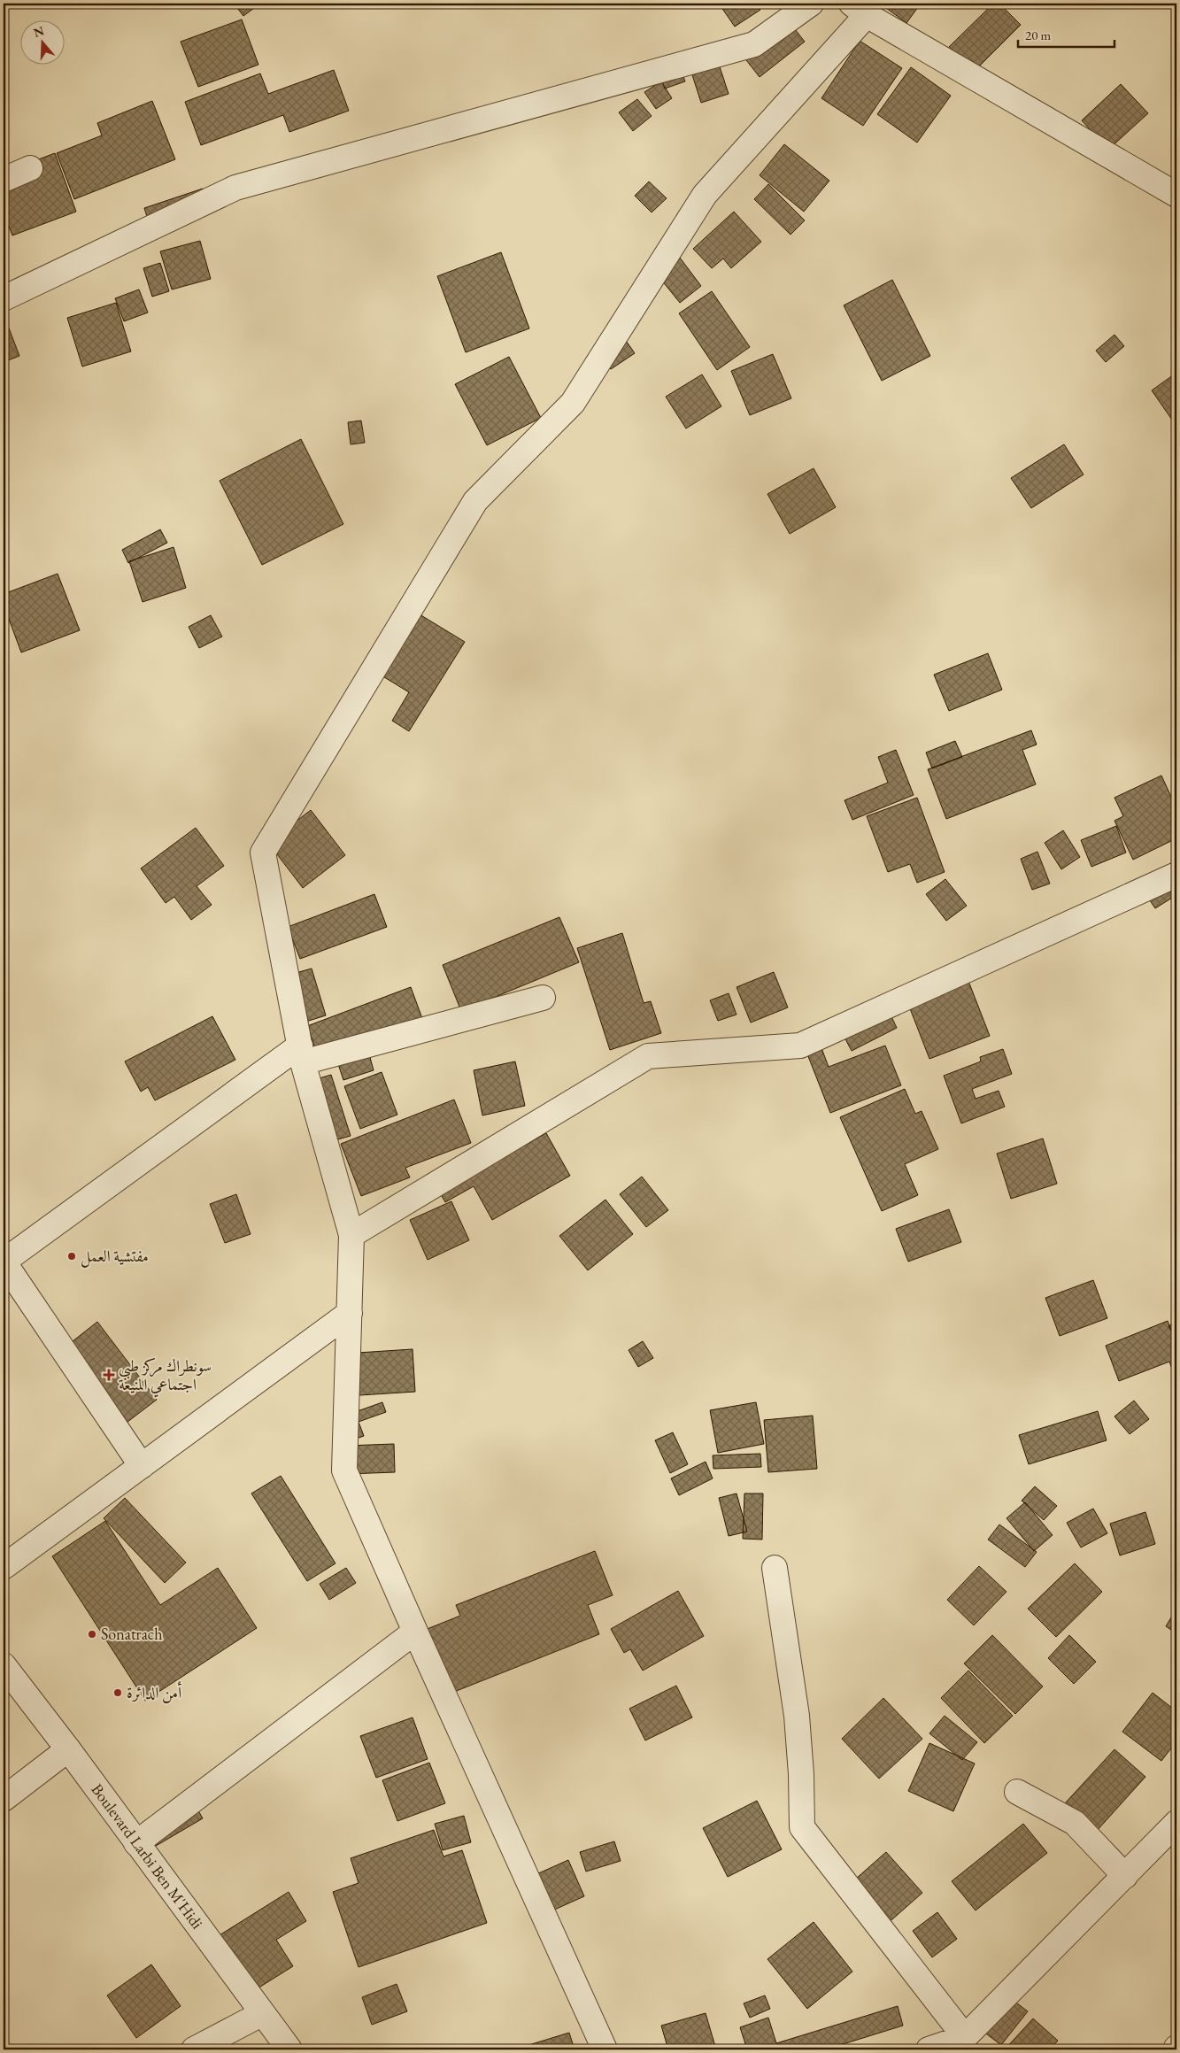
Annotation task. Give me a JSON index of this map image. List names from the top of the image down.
{
  "streets": {
    "street": ["Boulevard Larbi Ben M'Hidi"]
  },
  "places": {
    "other": ["مفتشية العمل", "Sonatrach", "أمن الدائرة"],
    "health": ["سونطراك مركز طبي اجتماعي المنيعة"]
  },
  "scale_bar": "20 m",
  "north": "top"
}
